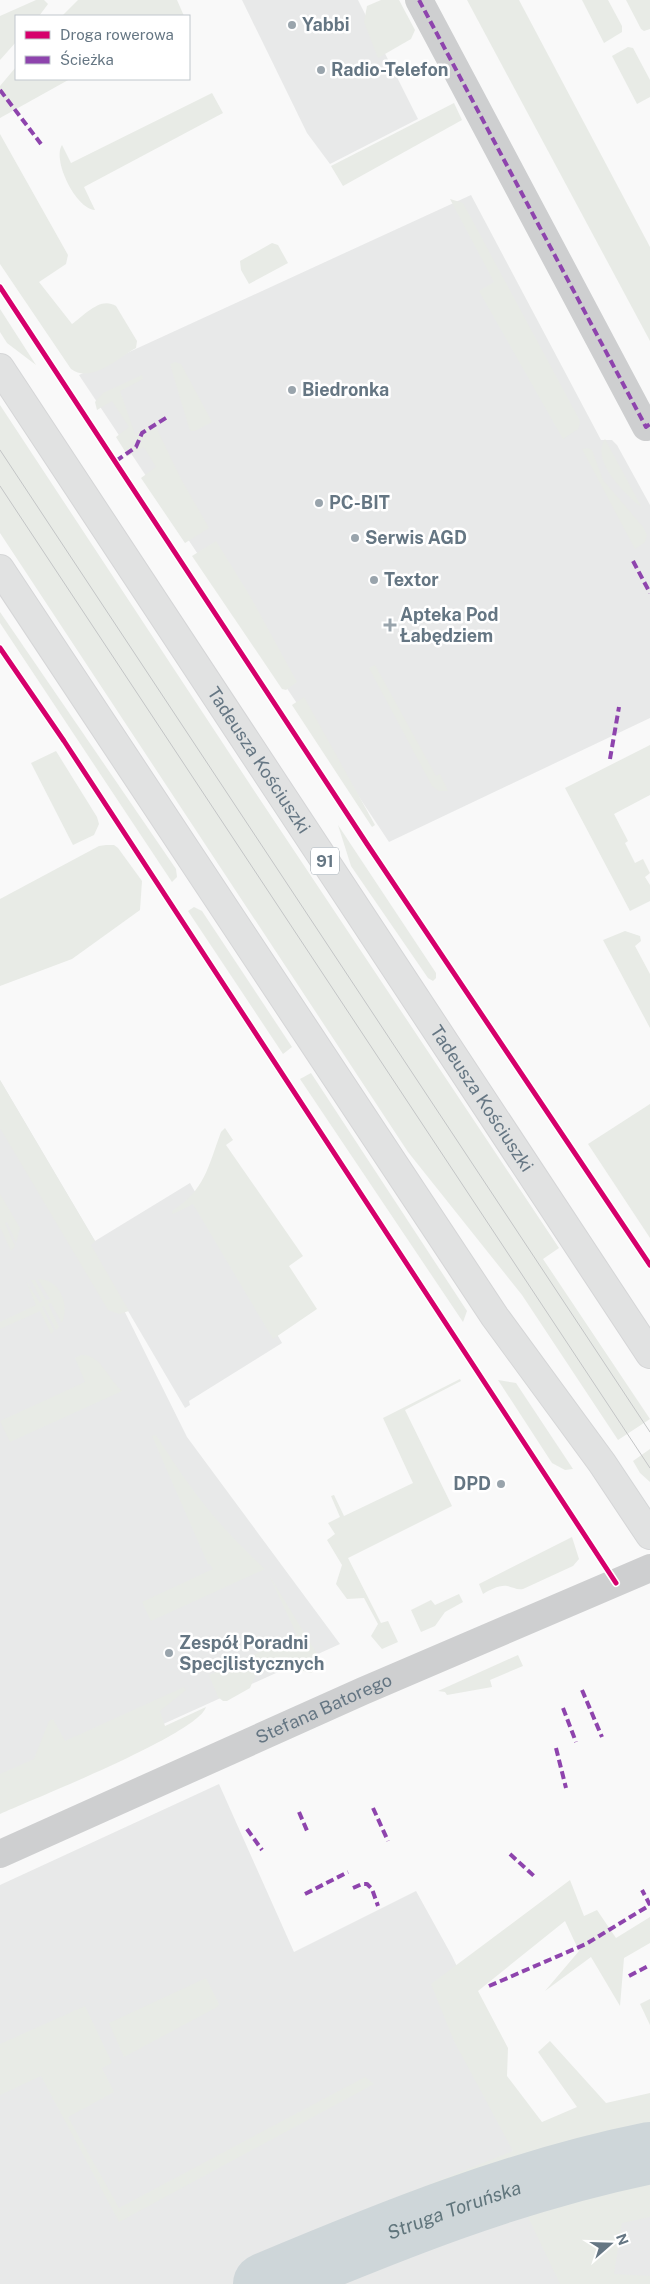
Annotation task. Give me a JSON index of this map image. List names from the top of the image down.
{
  "streets": {
    "main road": ["Tadeusza Kościuszki", "91"],
    "street": ["Stefana Batorego"]
  },
  "water": ["Struga Toruńska"],
  "places": {
    "other": [
      "Yabbi",
      "Radio-Telefon",
      "Biedronka",
      "PC-BIT",
      "Serwis AGD",
      "Textor",
      "DPD",
      "Zespół Poradni Specjlistycznych"
    ],
    "health": ["Apteka Pod Łabędziem"]
  },
  "legend": ["Droga rowerowa", "Ścieżka"],
  "north": "right"
}
